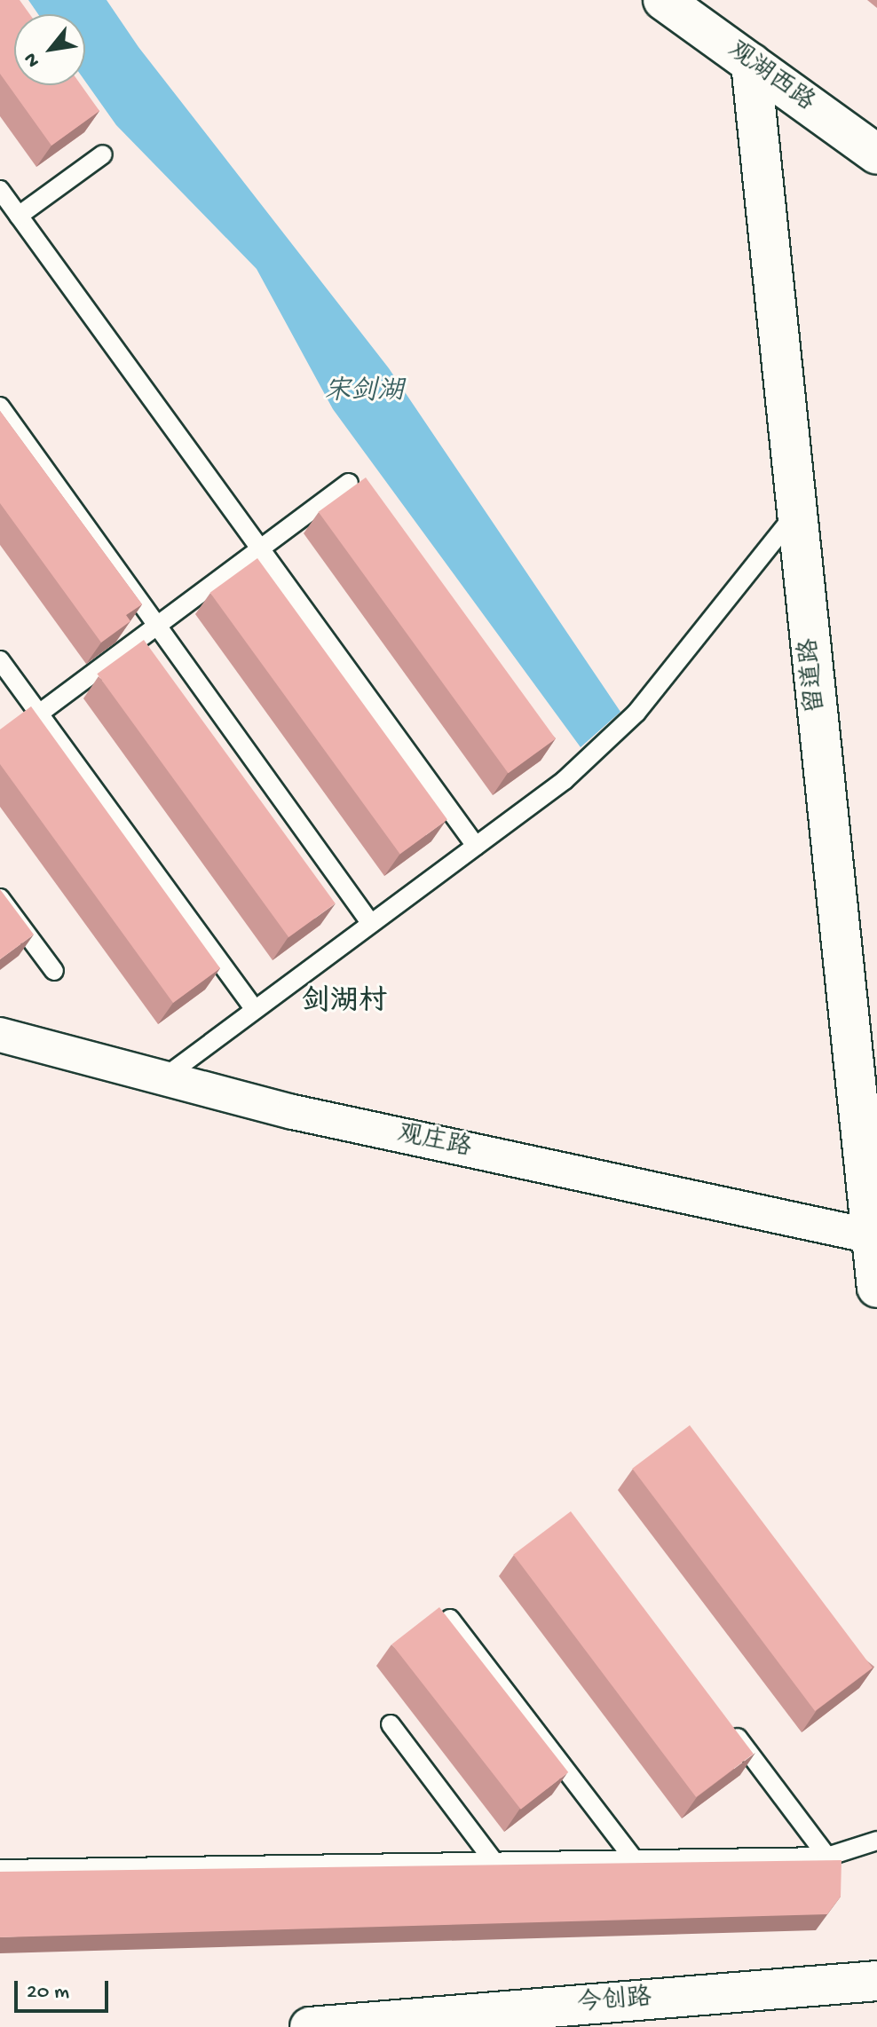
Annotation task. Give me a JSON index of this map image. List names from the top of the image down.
{
  "streets": {
    "street": [
      "观湖西路",
      "留道路",
      "观庄路",
      "今创路"
    ]
  },
  "crossings": [
    ["观湖西路", "留道路"],
    ["留道路", "观庄路"]
  ],
  "districts": ["剑湖村"],
  "water": ["宋剑湖"],
  "scale_bar": "20 m",
  "north": "bottom left"
}
